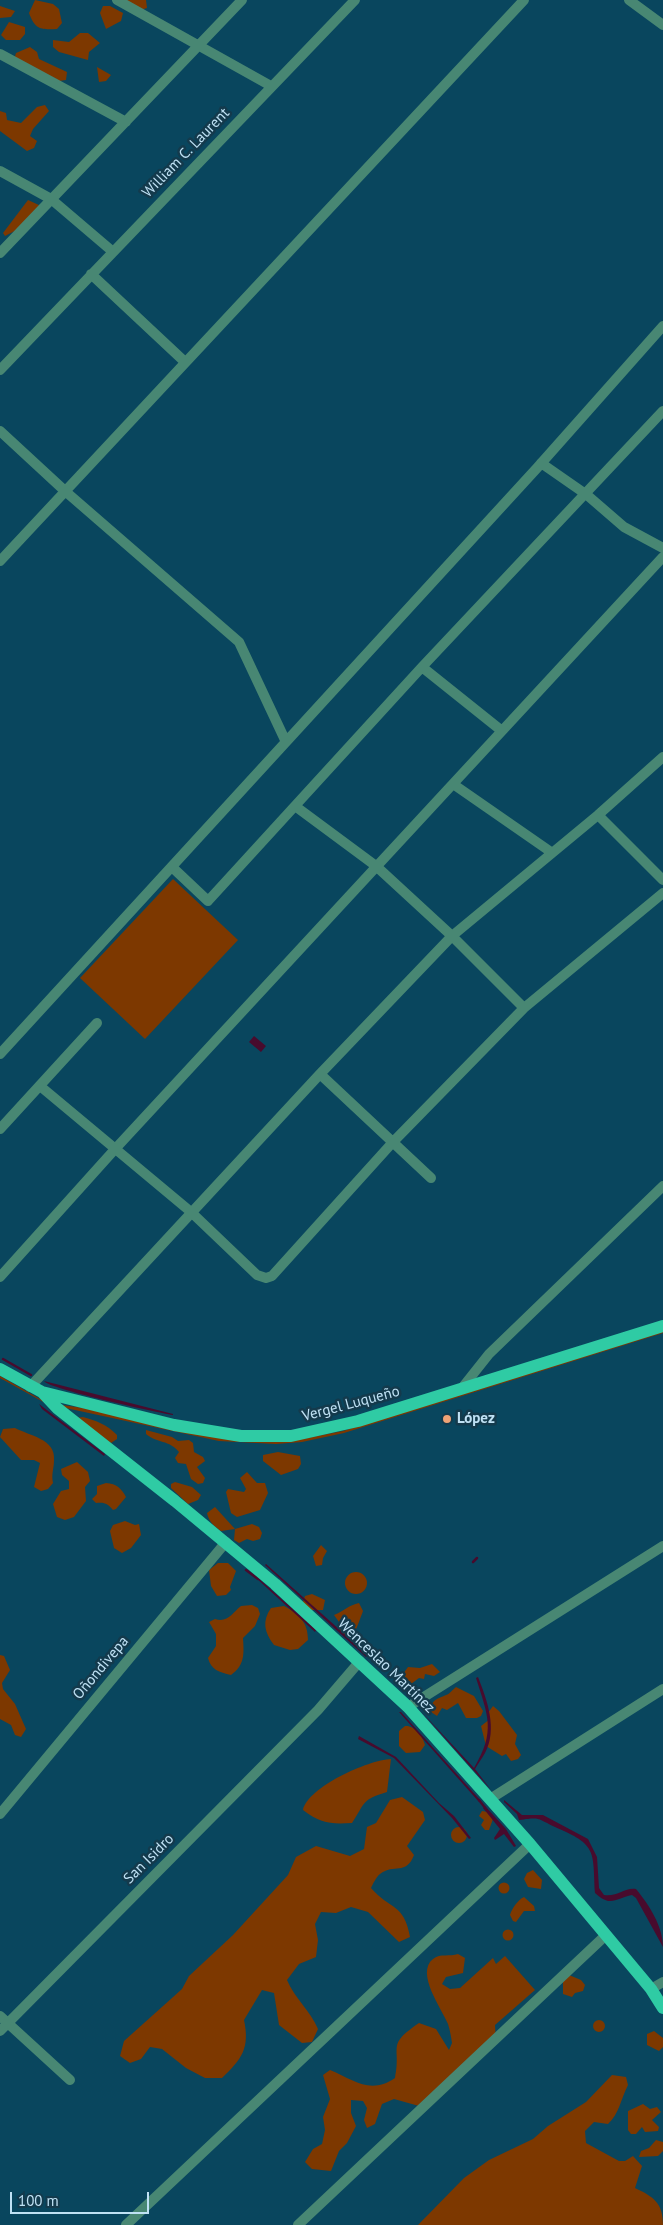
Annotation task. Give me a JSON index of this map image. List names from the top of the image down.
{
  "streets": {
    "main road": ["Vergel Luqueño", "Wenceslao Martínez"],
    "street": ["William C. Laurent", "Oñondivepa", "San Isidro"]
  },
  "crossings": [
    ["Vergel Luqueño", "Wenceslao Martínez"],
    ["Wenceslao Martínez", "Oñondivepa"],
    ["Wenceslao Martínez", "San Isidro"]
  ],
  "places": ["López"],
  "scale_bar": "100 m"
}
